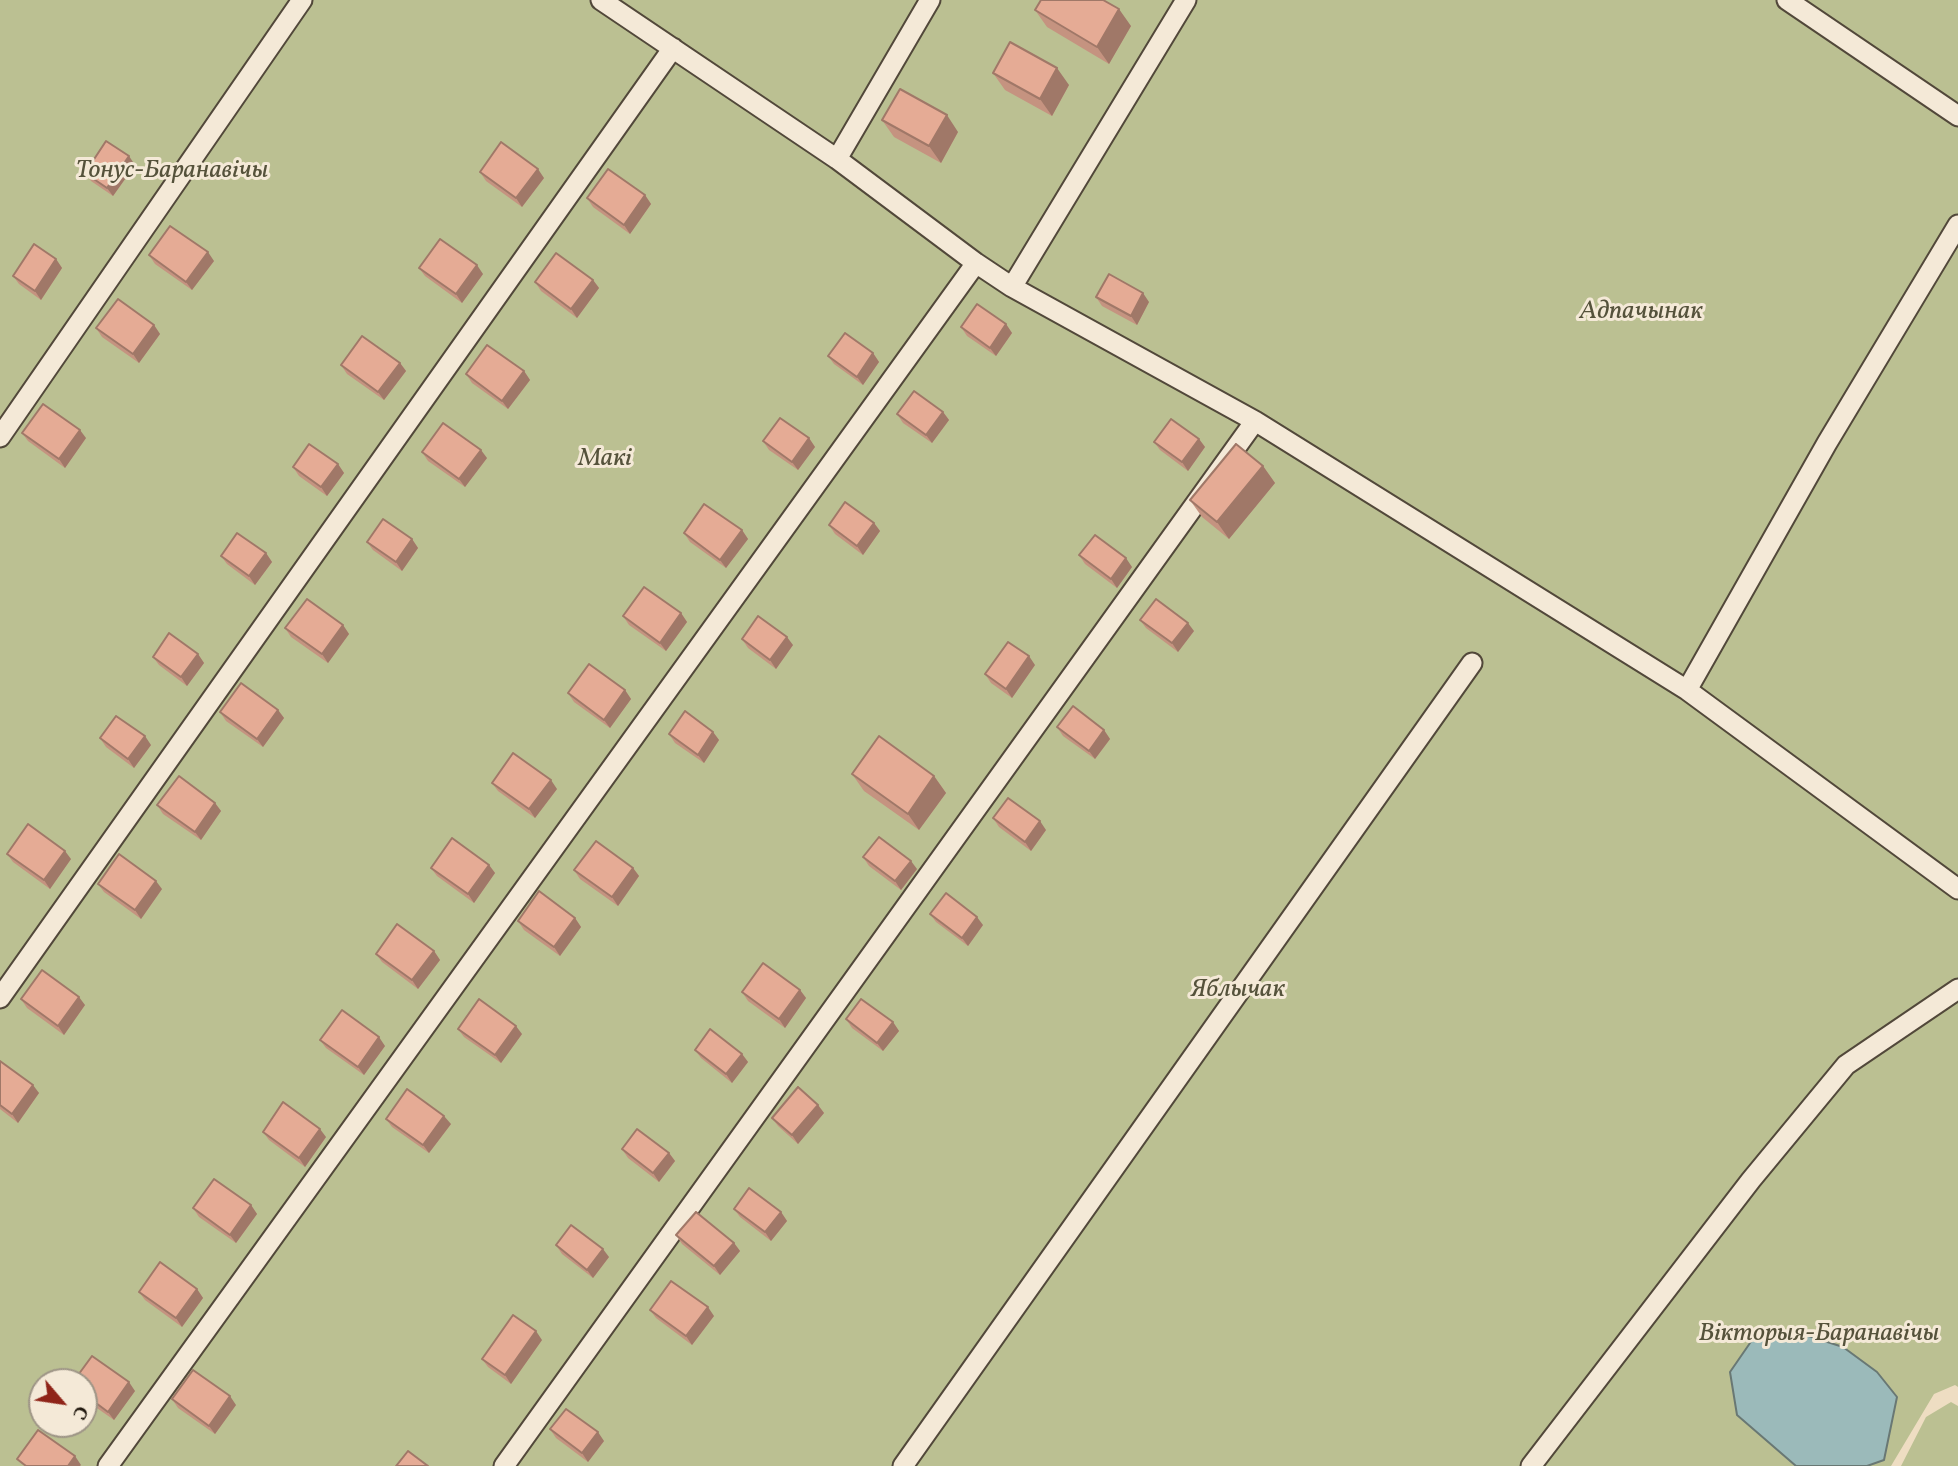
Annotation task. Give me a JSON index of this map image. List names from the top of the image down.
{
  "parks": [
    "Тонус-Баранавічы",
    "Адпачынак",
    "Макі",
    "Яблычак",
    "Вікторыя-Баранавічы"
  ],
  "north": "bottom right"
}
